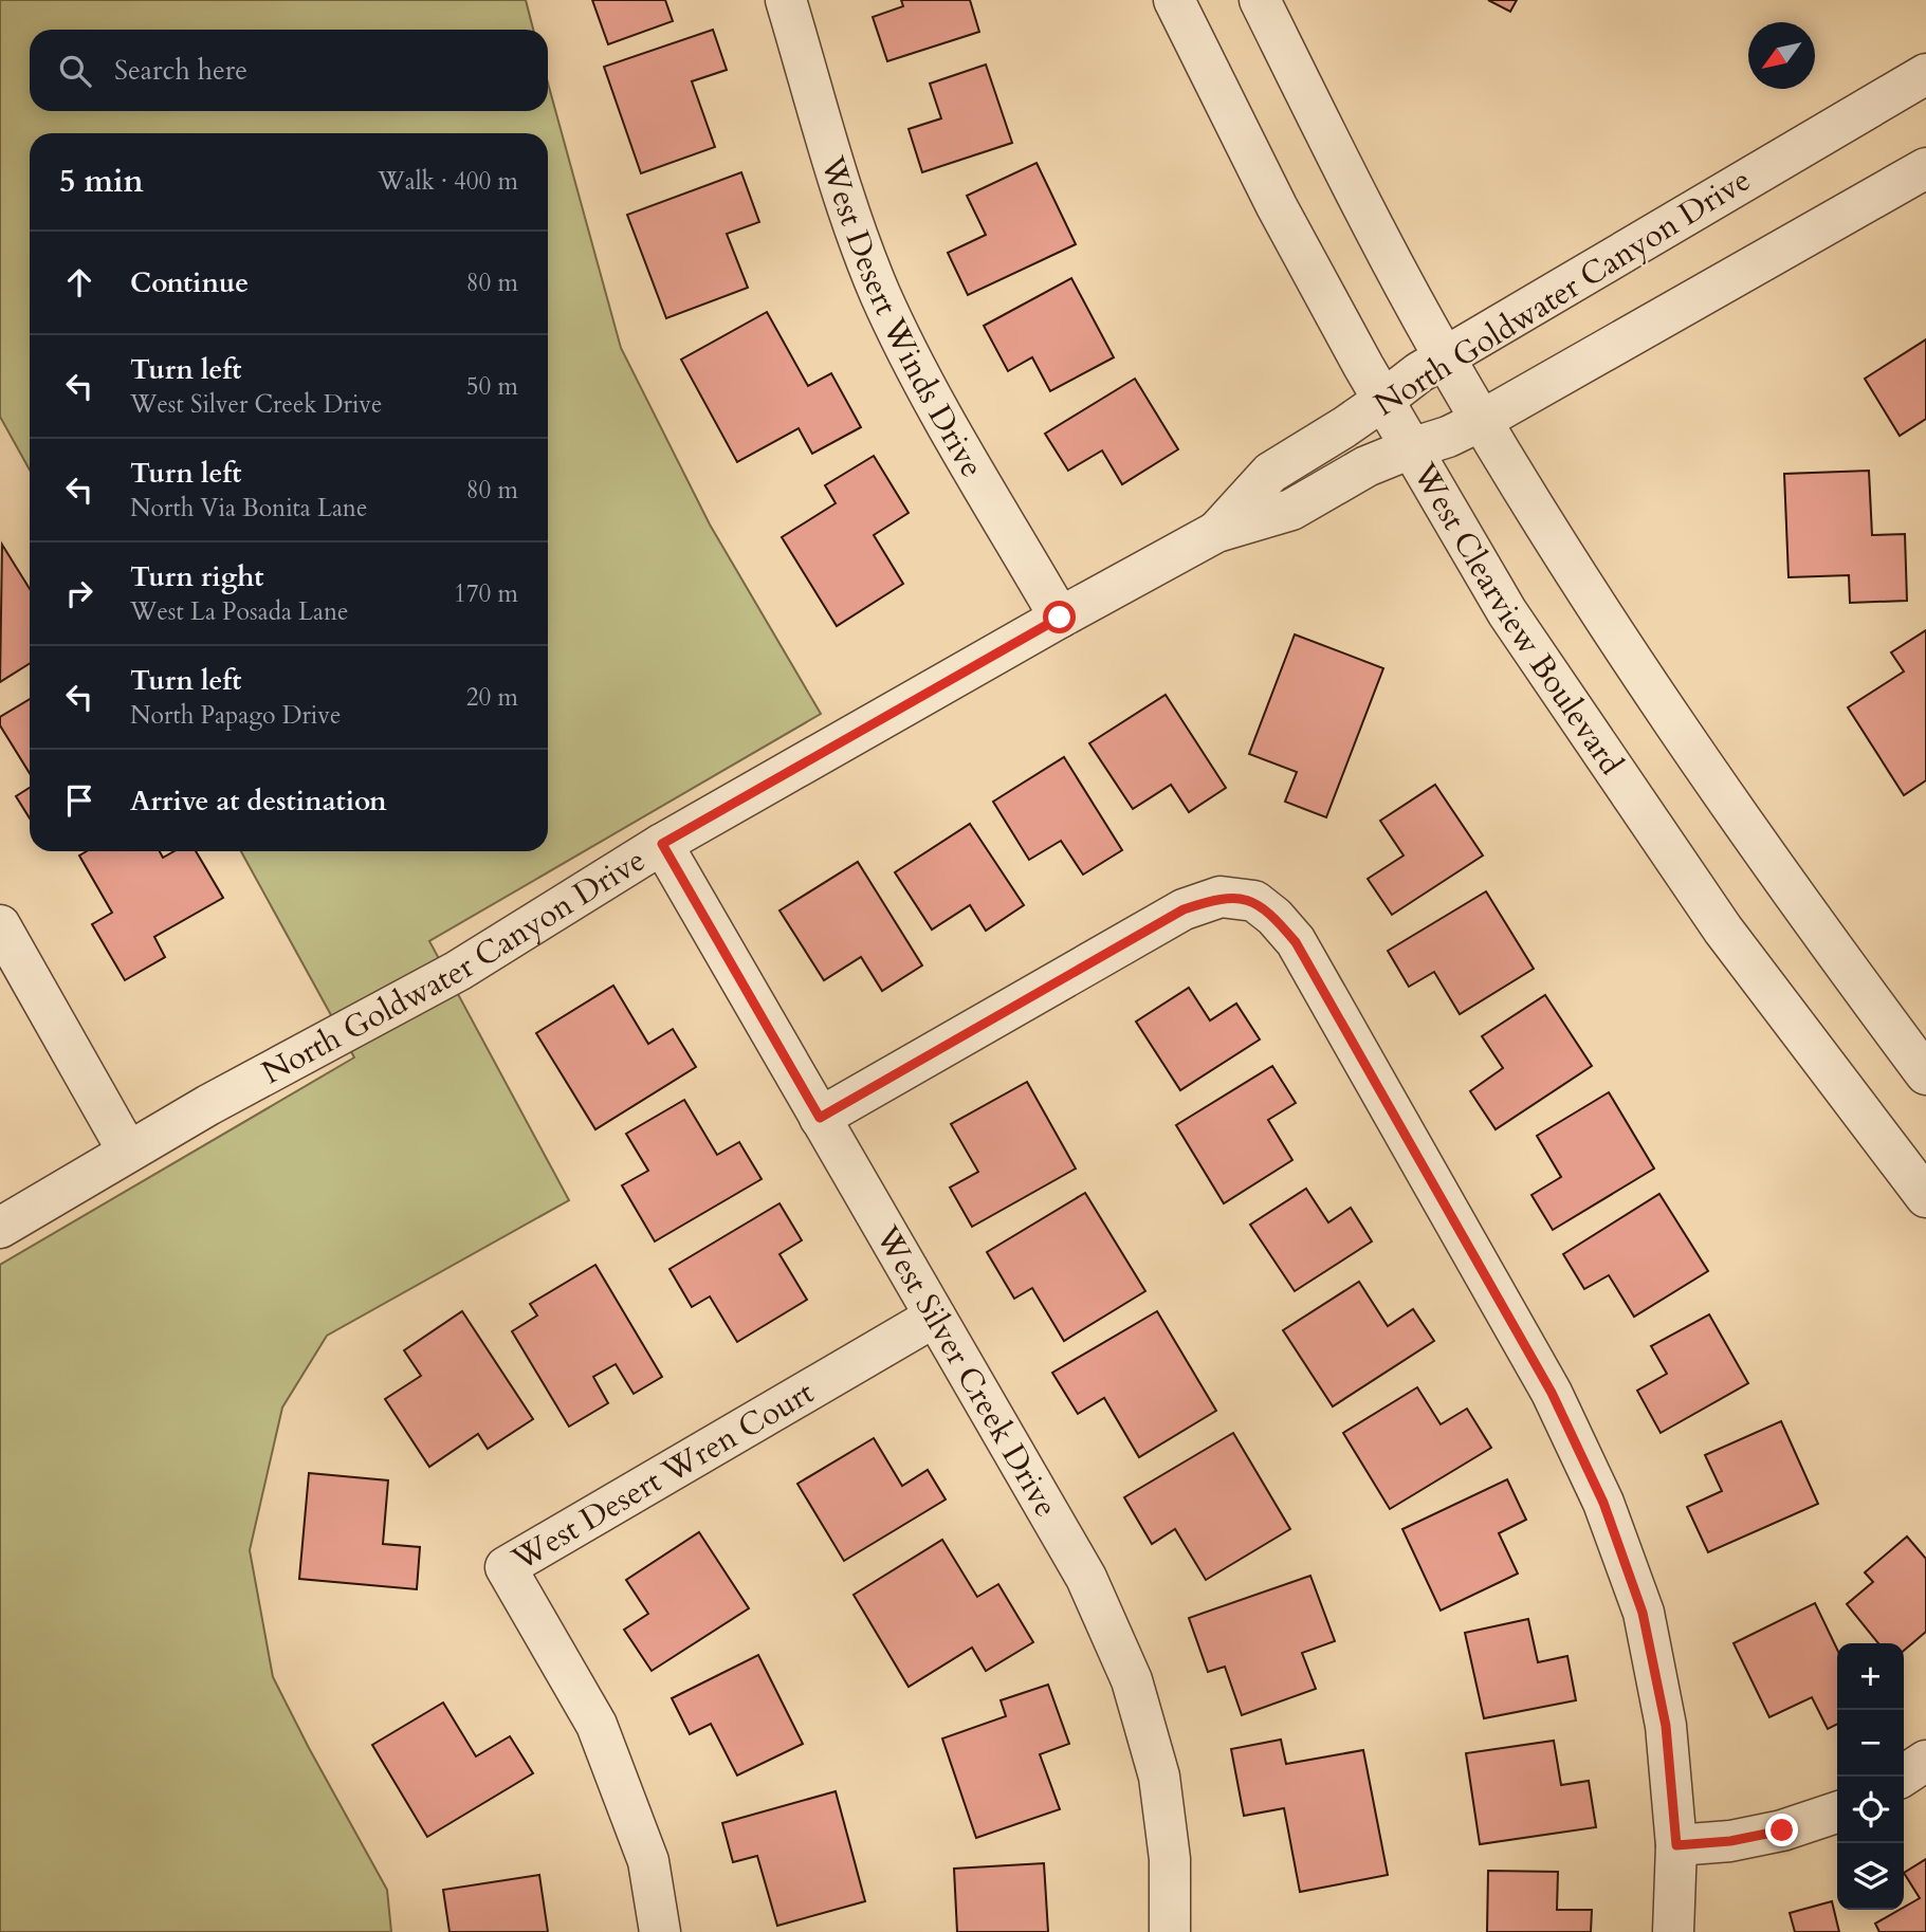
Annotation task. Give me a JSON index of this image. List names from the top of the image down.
{
  "streets": {
    "street": [
      "North Goldwater Canyon Drive",
      "West Desert Winds Drive",
      "West Clearview Boulevard",
      "West Silver Creek Drive",
      "West Desert Wren Court"
    ]
  },
  "crossings": [
    ["North Goldwater Canyon Drive", "West Desert Winds Drive"],
    ["North Goldwater Canyon Drive", "West Clearview Boulevard"],
    ["North Goldwater Canyon Drive", "West Silver Creek Drive"],
    ["West Silver Creek Drive", "West Desert Wren Court"]
  ],
  "north": "bottom left",
  "page": {
    "search": "Search here",
    "heading": ["5 min", "Walk · 400 m"],
    "list": [
      ["Continue", "80 m"],
      ["Turn left", "West Silver Creek Drive", "50 m"],
      ["Turn left", "North Via Bonita Lane", "80 m"],
      ["Turn right", "West La Posada Lane", "170 m"],
      ["Turn left", "North Papago Drive", "20 m"],
      "Arrive at destination"
    ],
    "map_buttons": ["+", "−"]
  }
}
